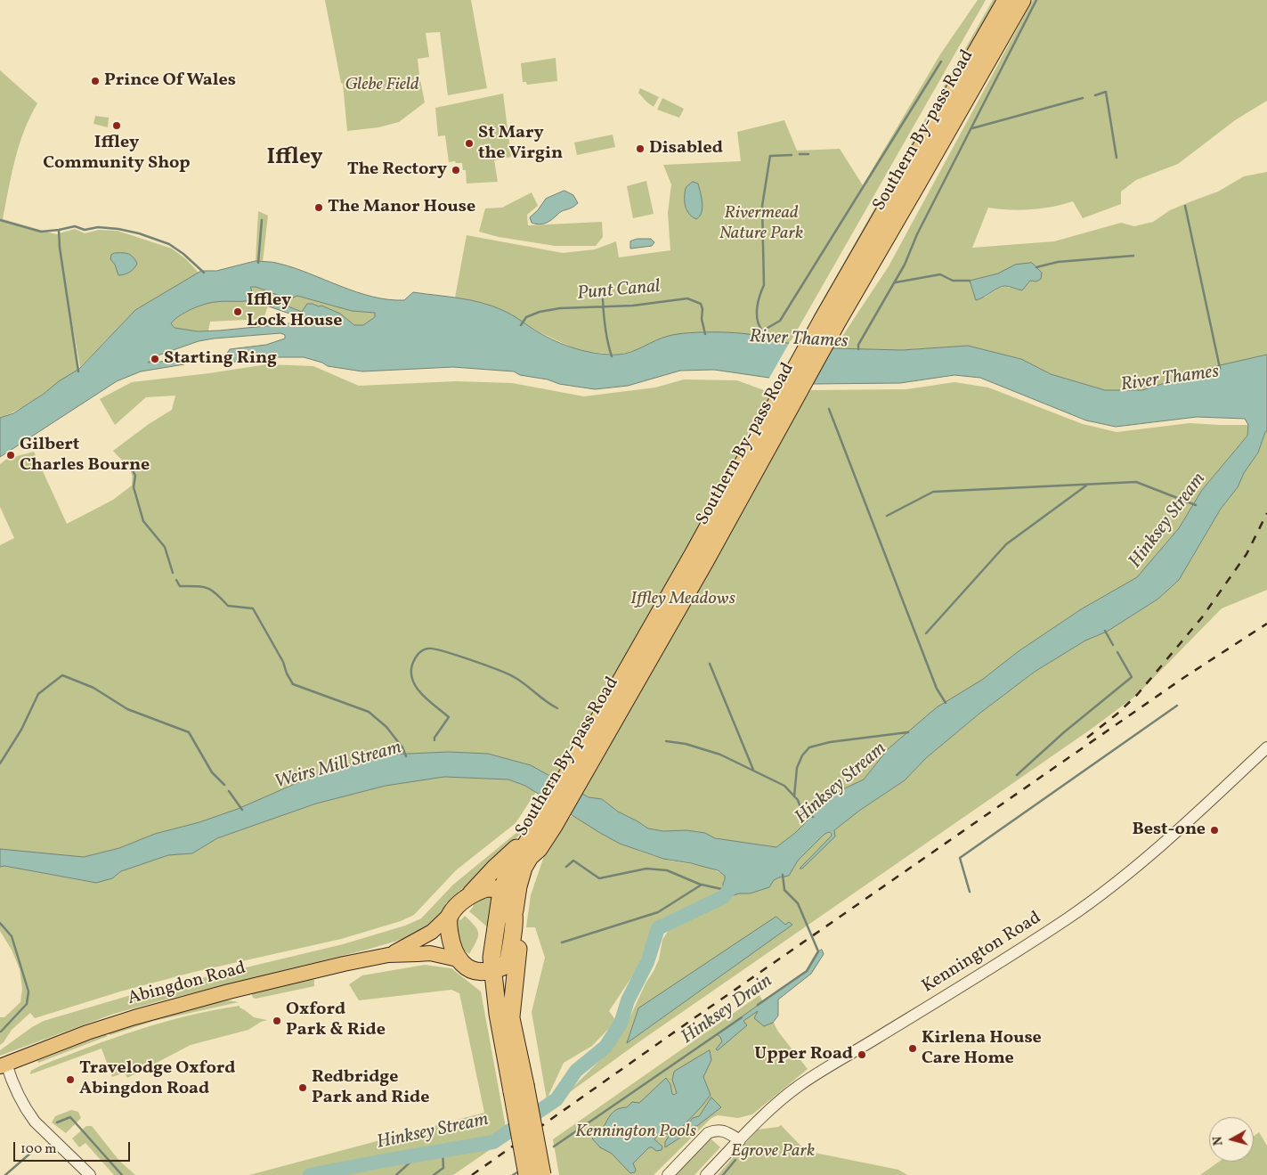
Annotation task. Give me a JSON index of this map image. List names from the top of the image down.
{
  "streets": {
    "highway": ["Southern By-pass Road"],
    "main road": ["Abingdon Road"],
    "street": ["Kennington Road"]
  },
  "crossings": [
    ["Southern By-pass Road", "Abingdon Road"]
  ],
  "districts": ["Iffley"],
  "water": [
    "Punt Canal",
    "River Thames",
    "Hinksey Stream",
    "Weirs Mill Stream",
    "Hinksey Drain"
  ],
  "parks": [
    "Glebe Field",
    "Rivermead Nature Park",
    "Iffley Meadows",
    "Kennington Pools",
    "Egrove Park"
  ],
  "places": [
    "Prince Of Wales",
    "Iffley Community Shop",
    "St Mary the Virgin",
    "Disabled",
    "The Rectory",
    "The Manor House",
    "Iffley Lock House",
    "Starting Ring",
    "Gilbert Charles Bourne",
    "Best-one",
    "Oxford Park & Ride",
    "Kirlena House Care Home",
    "Upper Road",
    "Travelodge Oxford Abingdon Road",
    "Redbridge Park and Ride"
  ],
  "scale_bar": "100 m",
  "north": "left"
}
